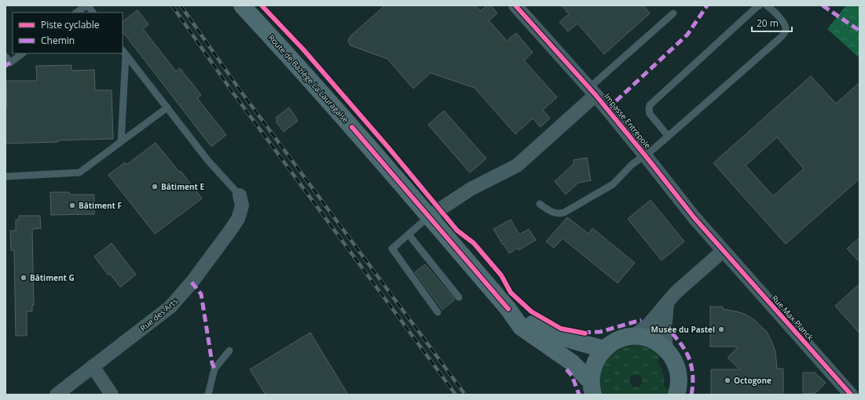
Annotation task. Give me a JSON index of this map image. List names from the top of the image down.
{
  "streets": {
    "main road": ["Route de Baziège La Lauragaise"],
    "street": ["Impasse Entrepole", "Rue des Arts", "Rue Max Planck"]
  },
  "crossings": [
    ["Route de Baziège La Lauragaise", "Impasse Entrepole"],
    ["Impasse Entrepole", "Rue Max Planck"]
  ],
  "places": [
    "Bâtiment E",
    "Bâtiment F",
    "Bâtiment G",
    "Musée du Pastel",
    "Octogone"
  ],
  "legend": ["Piste cyclable", "Chemin"],
  "scale_bar": "20 m"
}
